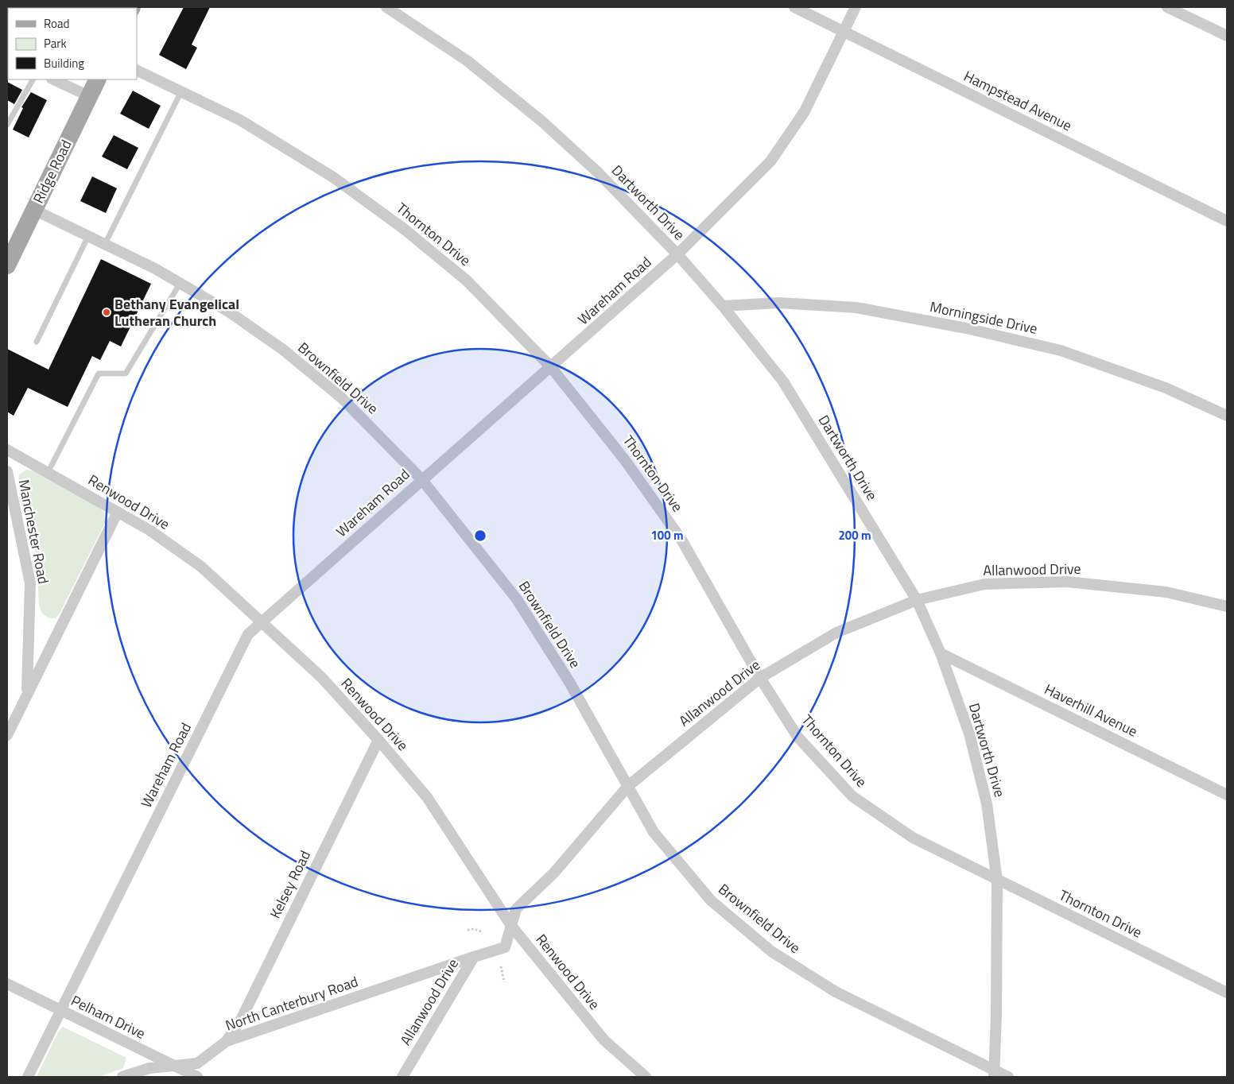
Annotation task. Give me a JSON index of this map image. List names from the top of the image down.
{
  "streets": {
    "main road": ["Ridge Road"],
    "street": [
      "Hampstead Avenue",
      "Dartworth Drive",
      "Thornton Drive",
      "Wareham Road",
      "Morningside Drive",
      "Brownfield Drive",
      "Renwood Drive",
      "Manchester Road",
      "Allanwood Drive",
      "Haverhill Avenue",
      "Kelsey Road",
      "North Canterbury Road",
      "Pelham Drive"
    ]
  },
  "crossings": [
    ["Hampstead Avenue", "Wareham Road"],
    ["Ridge Road", "Brownfield Drive"],
    ["Dartworth Drive", "Thornton Drive"],
    ["Dartworth Drive", "Wareham Road"],
    ["Dartworth Drive", "Morningside Drive"],
    ["Dartworth Drive", "Brownfield Drive"],
    ["Dartworth Drive", "Allanwood Drive"],
    ["Dartworth Drive", "Haverhill Avenue"],
    ["Thornton Drive", "Wareham Road"],
    ["Thornton Drive", "Allanwood Drive"],
    ["Wareham Road", "Brownfield Drive"],
    ["Wareham Road", "Renwood Drive"],
    ["Wareham Road", "Pelham Drive"],
    ["Brownfield Drive", "Allanwood Drive"],
    ["Renwood Drive", "Manchester Road"],
    ["Renwood Drive", "Allanwood Drive"],
    ["Renwood Drive", "Kelsey Road"],
    ["Allanwood Drive", "North Canterbury Road"],
    ["Kelsey Road", "North Canterbury Road"],
    ["North Canterbury Road", "Pelham Drive"]
  ],
  "places": ["Bethany Evangelical Lutheran Church"],
  "legend": ["Road", "Park", "Building"],
  "rings": ["100 m", "200 m"]
}
